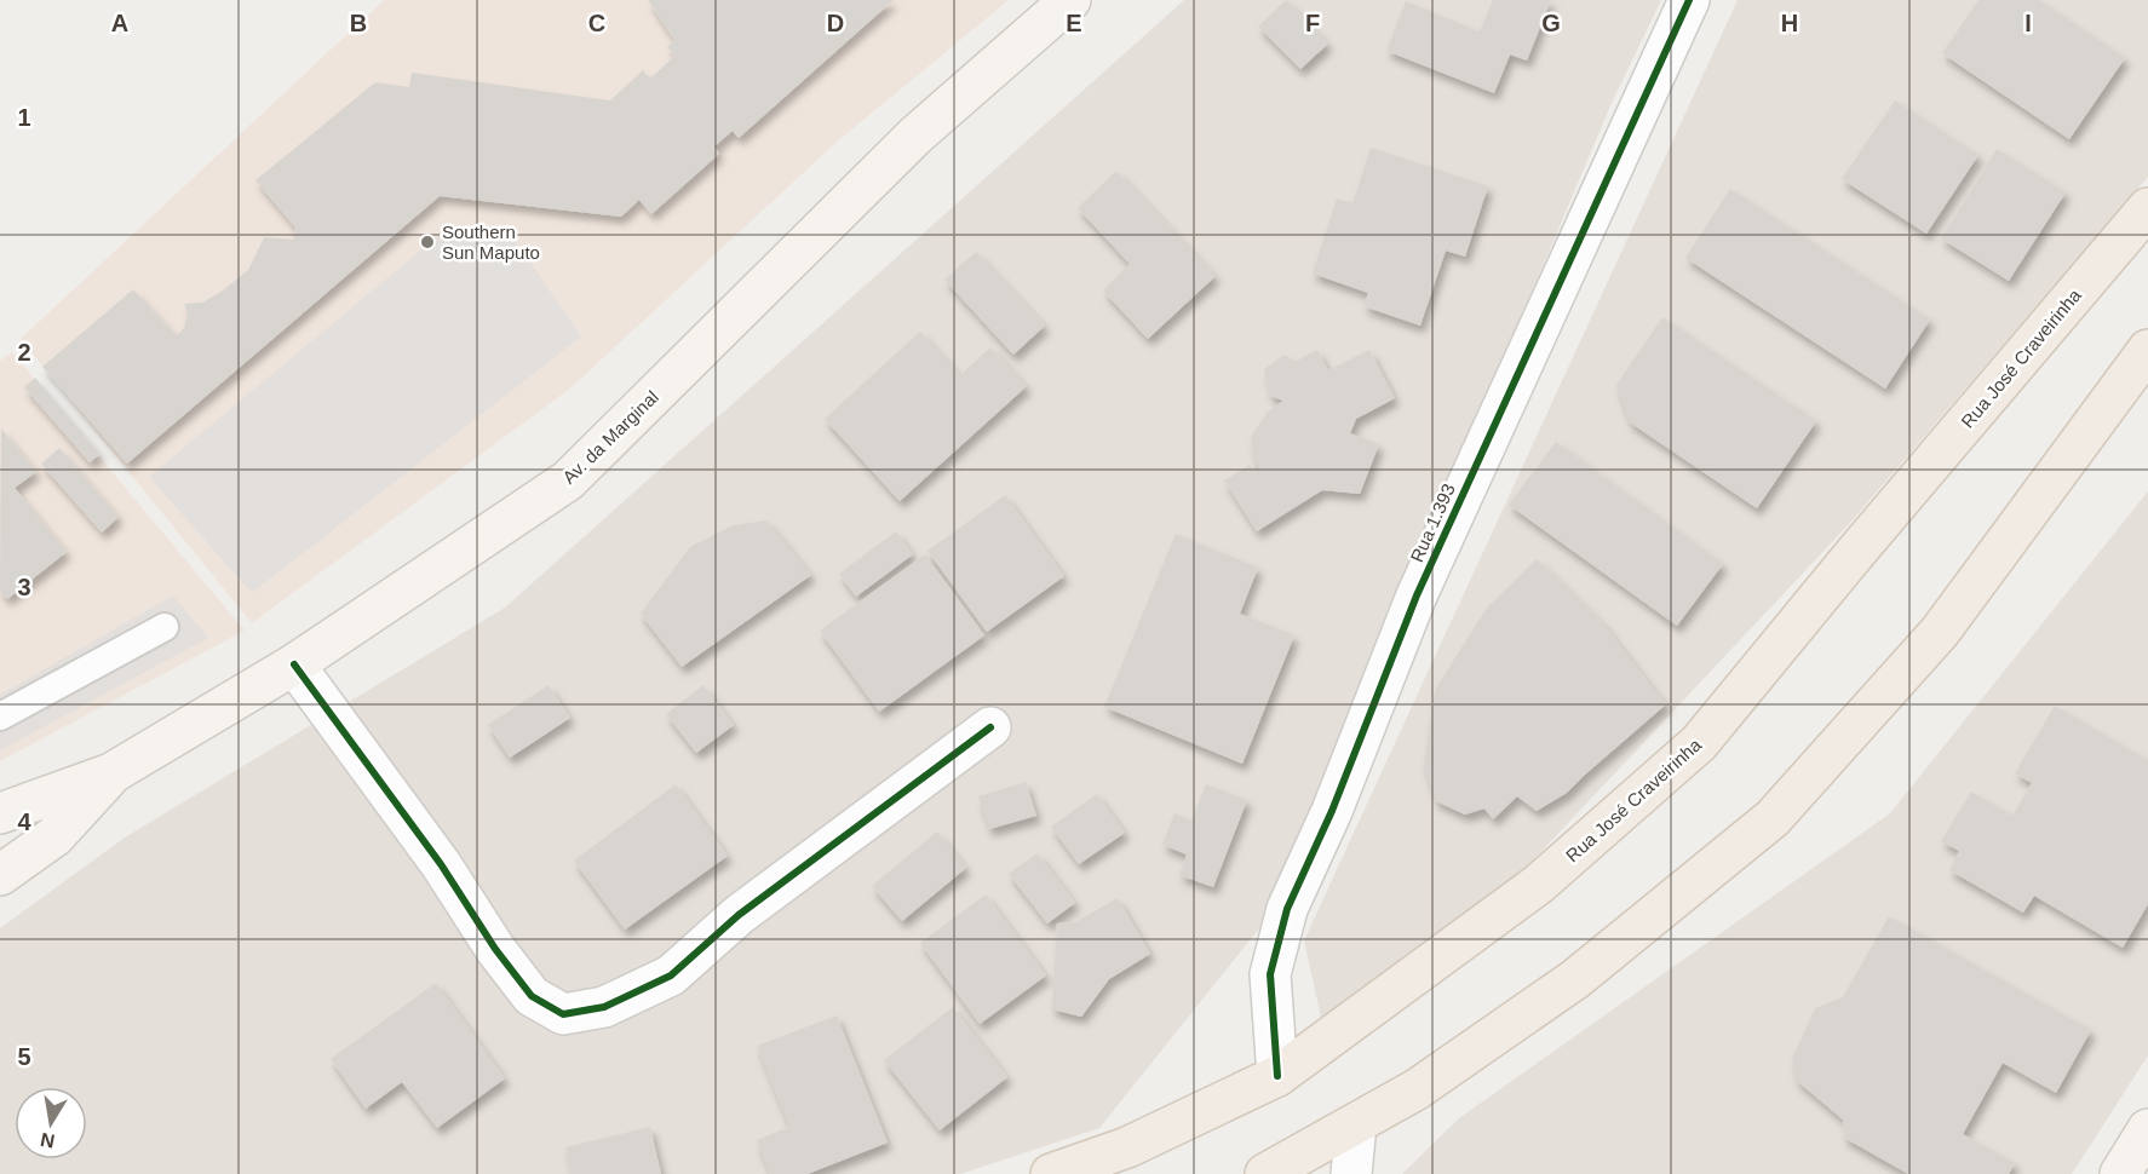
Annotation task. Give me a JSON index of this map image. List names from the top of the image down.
{
  "streets": {
    "main road": ["Rua José Craveirinha", "Av. da Marginal"],
    "street": ["Rua 1.393"]
  },
  "crossings": [
    ["Rua José Craveirinha", "Rua 1.393"]
  ],
  "places": ["Southern Sun Maputo"],
  "north": "bottom",
  "grid": {
    "columns": [
      "A",
      "B",
      "C",
      "D",
      "E",
      "F",
      "G",
      "H",
      "I"
    ],
    "rows": [
      "1",
      "2",
      "3",
      "4",
      "5"
    ]
  }
}
